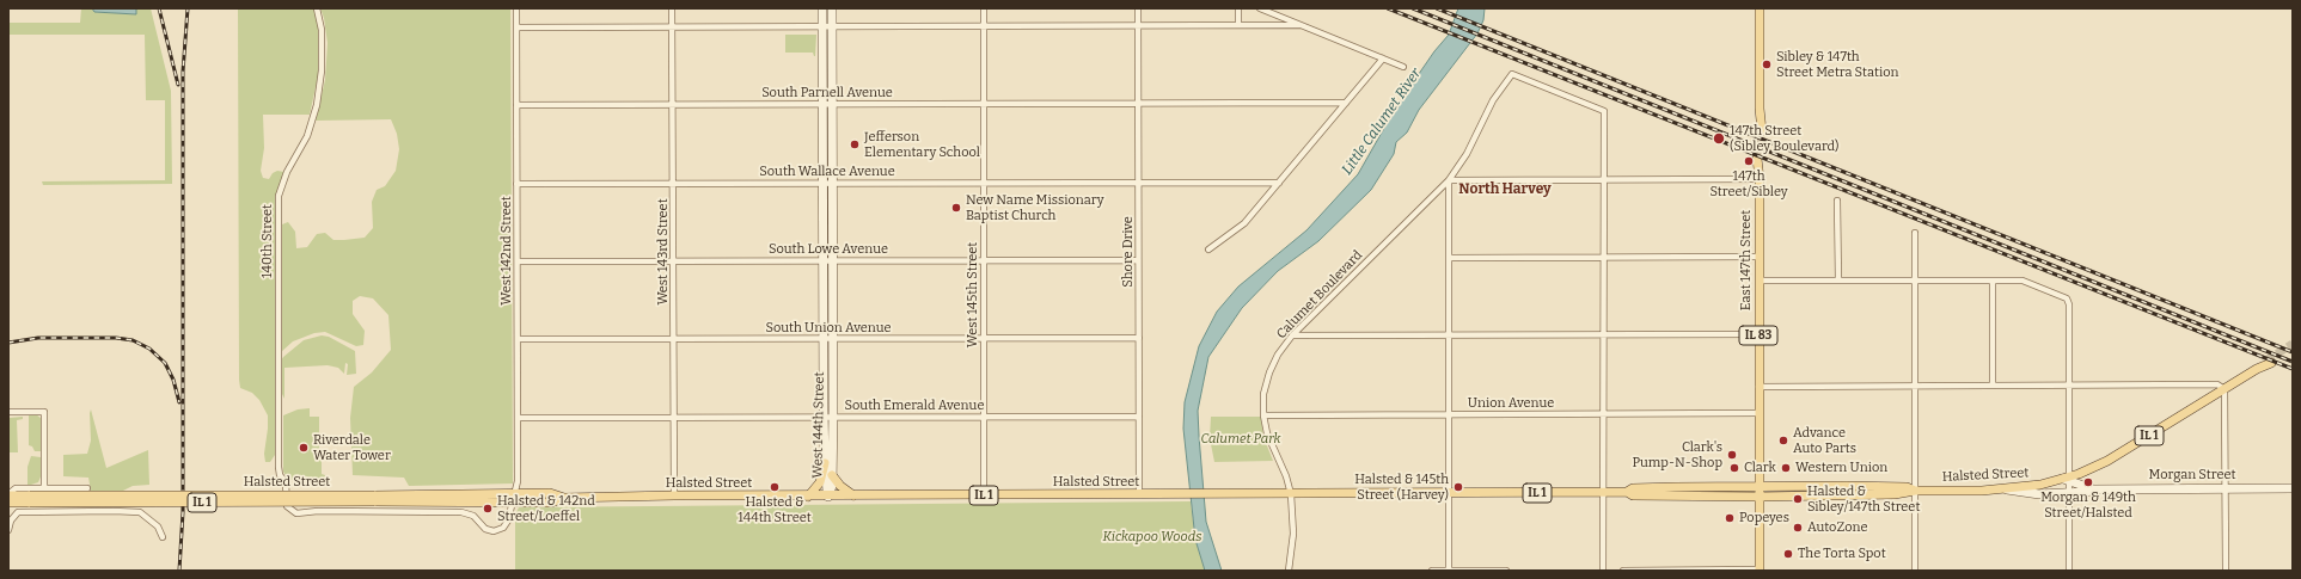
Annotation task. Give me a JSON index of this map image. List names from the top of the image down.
{
  "streets": {
    "main road": [
      "East 147th Street",
      "IL 83",
      "IL 1",
      "Halsted Street"
    ],
    "street": [
      "South Parnell Avenue",
      "South Wallace Avenue",
      "140th Street",
      "South Lowe Avenue",
      "West 142nd Street",
      "West 143rd Street",
      "Shore Drive",
      "West 145th Street",
      "Calumet Boulevard",
      "South Union Avenue",
      "Union Avenue",
      "South Emerald Avenue",
      "West 144th Street",
      "Morgan Street"
    ]
  },
  "crossings": [
    ["South Parnell Avenue", "West 142nd Street"],
    ["South Parnell Avenue", "West 143rd Street"],
    ["South Parnell Avenue", "Shore Drive"],
    ["South Parnell Avenue", "West 145th Street"],
    ["South Parnell Avenue", "West 144th Street"],
    ["South Wallace Avenue", "West 142nd Street"],
    ["South Wallace Avenue", "West 143rd Street"],
    ["South Wallace Avenue", "Shore Drive"],
    ["South Wallace Avenue", "West 145th Street"],
    ["South Wallace Avenue", "West 144th Street"],
    ["140th Street", "West 142nd Street"],
    ["140th Street", "Halsted Street"],
    ["South Lowe Avenue", "West 142nd Street"],
    ["South Lowe Avenue", "West 143rd Street"],
    ["South Lowe Avenue", "Shore Drive"],
    ["South Lowe Avenue", "West 145th Street"],
    ["South Lowe Avenue", "West 144th Street"],
    ["West 142nd Street", "South Union Avenue"],
    ["West 142nd Street", "South Emerald Avenue"],
    ["West 142nd Street", "Halsted Street"],
    ["West 143rd Street", "South Union Avenue"],
    ["West 143rd Street", "South Emerald Avenue"],
    ["West 143rd Street", "Halsted Street"],
    ["Shore Drive", "South Union Avenue"],
    ["Shore Drive", "South Emerald Avenue"],
    ["Shore Drive", "Halsted Street"],
    ["East 147th Street", "Union Avenue"],
    ["East 147th Street", "Halsted Street"],
    ["West 145th Street", "South Union Avenue"],
    ["West 145th Street", "South Emerald Avenue"],
    ["West 145th Street", "Halsted Street"],
    ["Calumet Boulevard", "Union Avenue"],
    ["Calumet Boulevard", "Halsted Street"],
    ["South Union Avenue", "West 144th Street"],
    ["South Emerald Avenue", "West 144th Street"],
    ["West 144th Street", "Halsted Street"],
    ["Halsted Street", "Morgan Street"]
  ],
  "districts": ["North Harvey"],
  "water": ["Little Calumet River"],
  "parks": ["Calumet Park", "Kickapoo Woods"],
  "places": [
    "Sibley & 147th Street Metra Station",
    "147th Street (Sibley Boulevard)",
    "Jefferson Elementary School",
    "147th Street/Sibley",
    "New Name Missionary Baptist Church",
    "Advance Auto Parts",
    "Riverdale Water Tower",
    "Clark's Pump-N-Shop",
    "Clark",
    "Western Union",
    "Morgan & 149th Street/Halsted",
    "Halsted & 144th Street",
    "Halsted & 145th Street (Harvey)",
    "Halsted & Sibley/147th Street",
    "Halsted & 142nd Street/Loeffel",
    "Popeyes",
    "AutoZone",
    "The Torta Spot"
  ]
}
